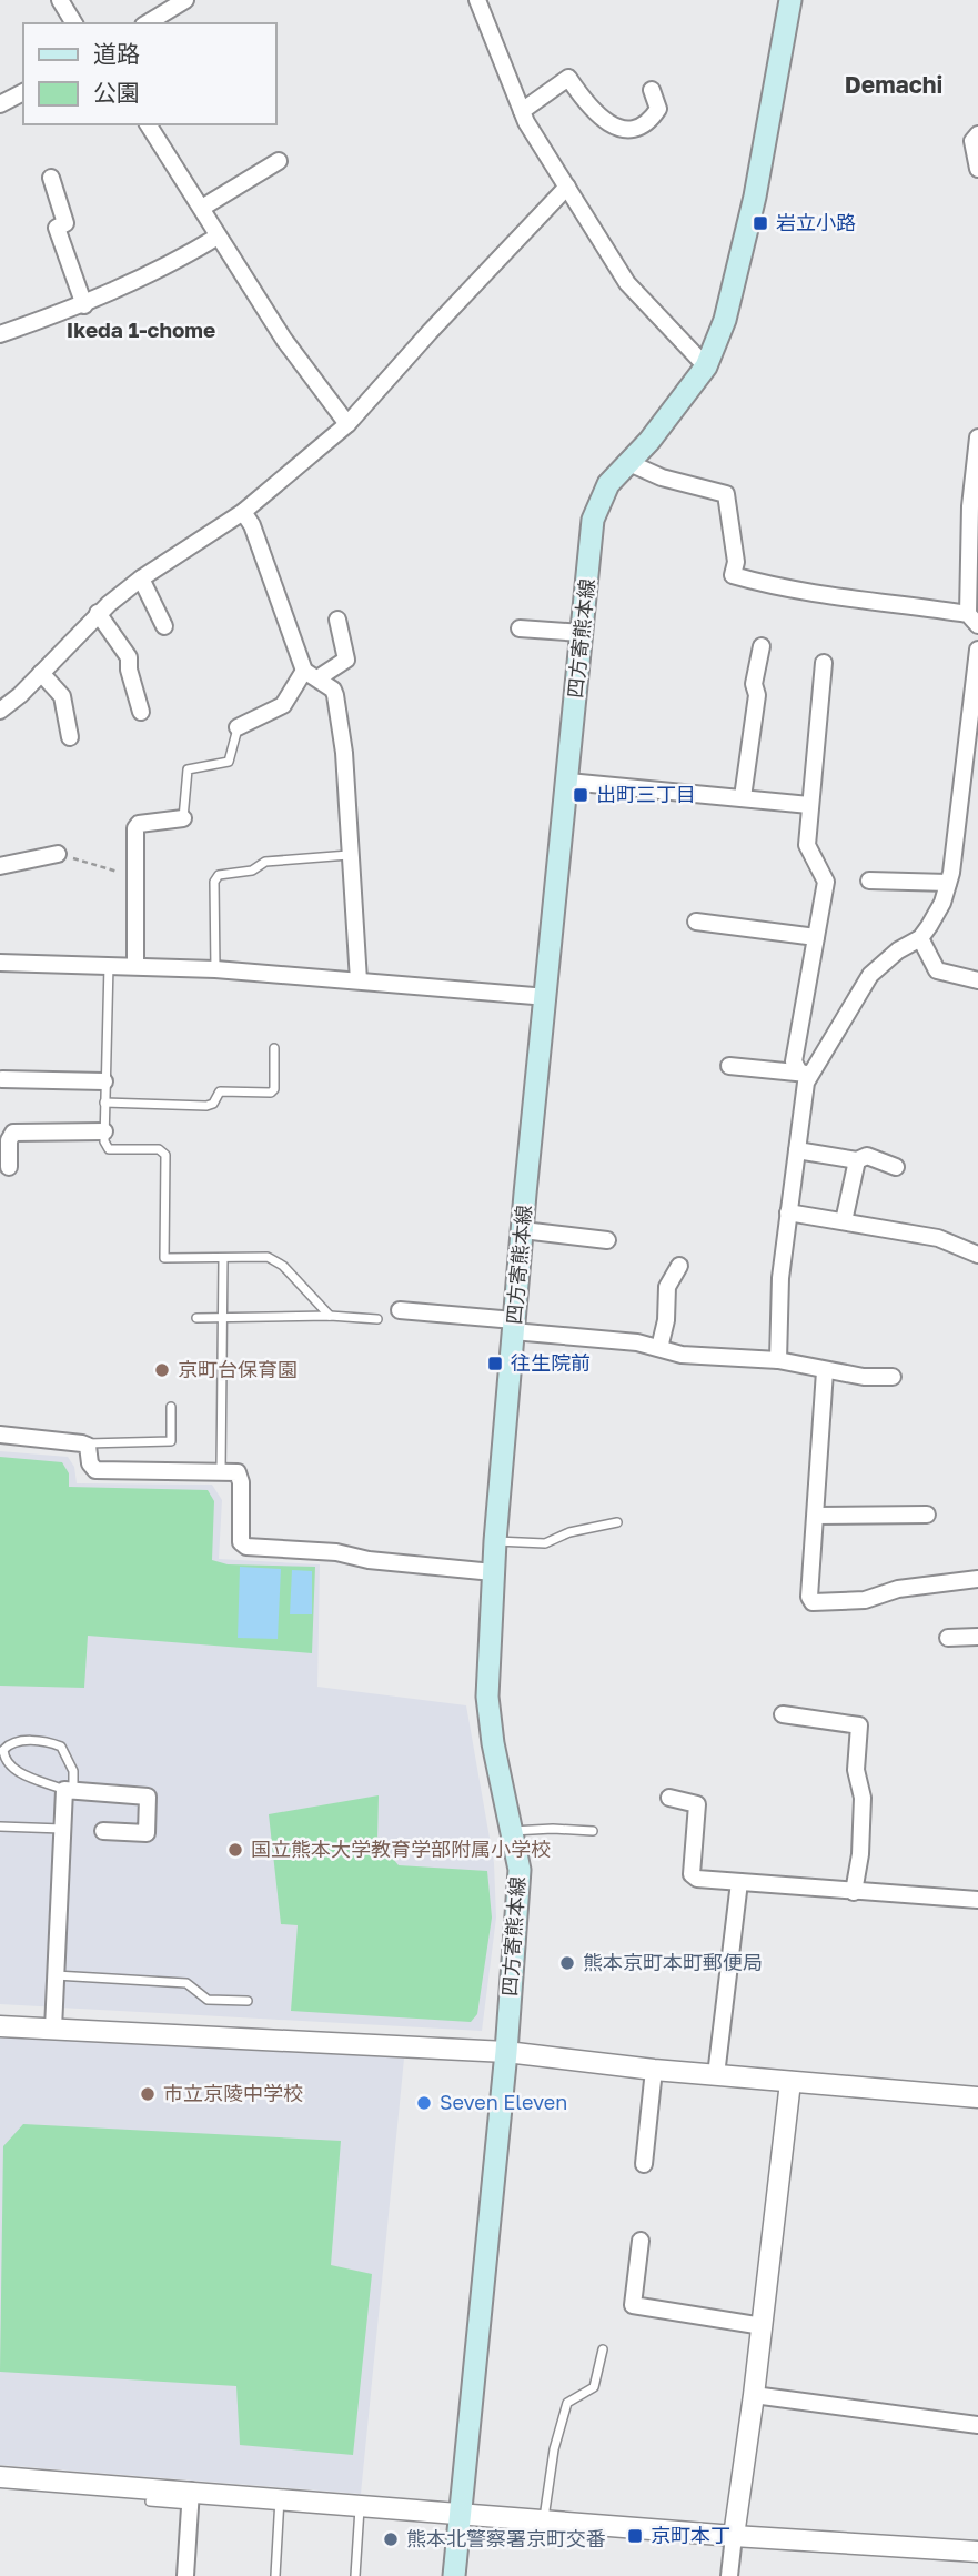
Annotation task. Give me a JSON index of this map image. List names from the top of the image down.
{
  "streets": {
    "main road": ["四方寄熊本線"]
  },
  "districts": ["Demachi", "Ikeda 1-chome"],
  "places": {
    "transit": [
      "岩立小路",
      "出町三丁目",
      "往生院前",
      "京町本丁"
    ],
    "other": [
      "京町台保育園",
      "国立熊本大学教育学部附属小学校",
      "熊本京町本町郵便局",
      "市立京陵中学校",
      "Seven Eleven",
      "熊本北警察署京町交番"
    ]
  },
  "legend": ["道路", "公園"]
}
